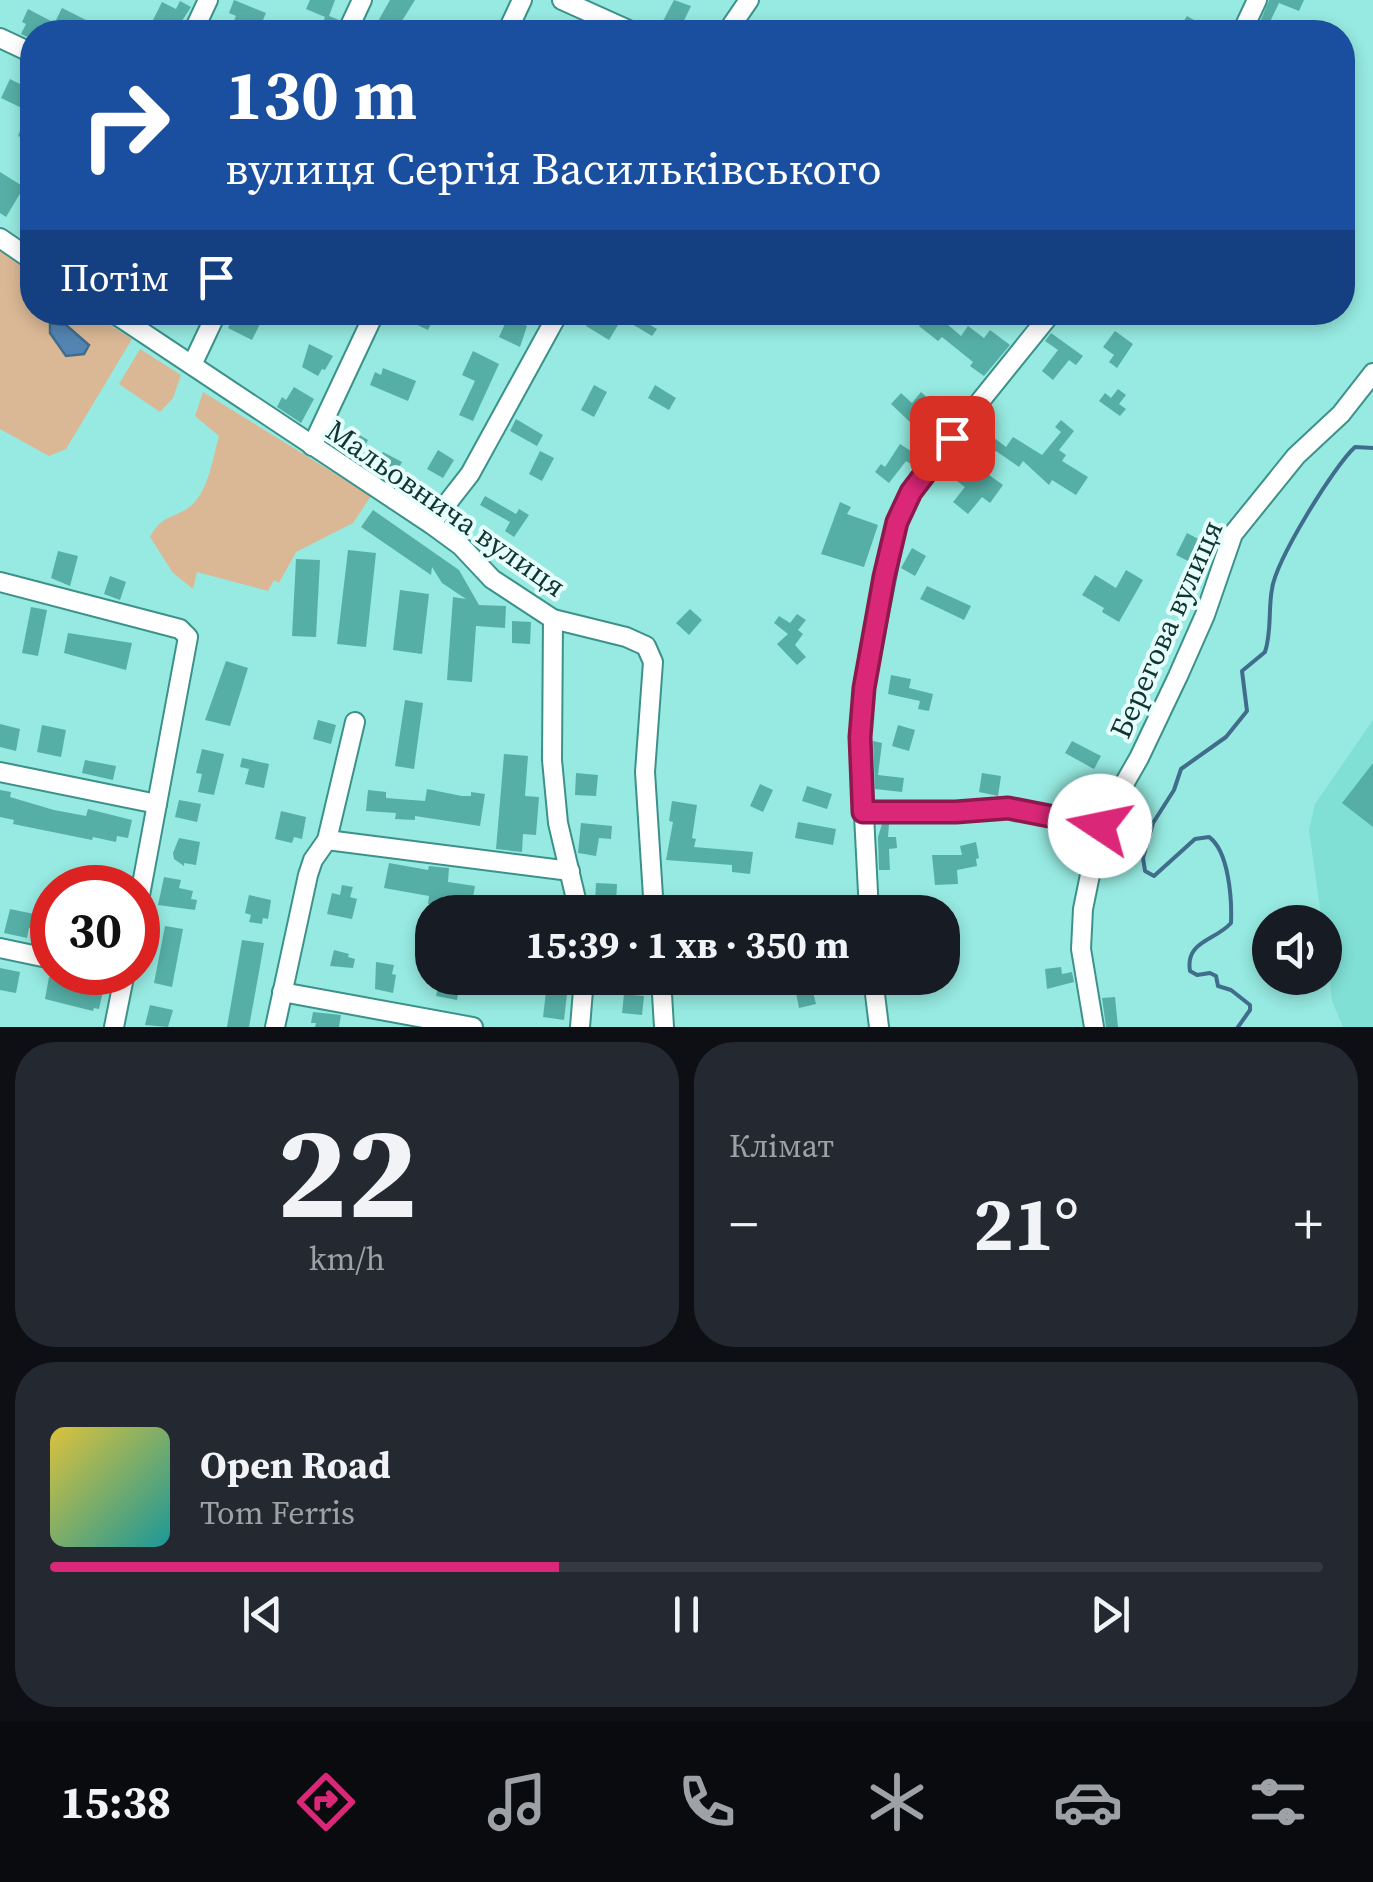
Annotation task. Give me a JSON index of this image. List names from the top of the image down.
{
  "streets": {
    "street": ["Мальовнича вулиця", "Берегова вулиця"]
  },
  "page": {
    "turn": ["130 m", "вулиця Сергія Васильківського"],
    "then": "Потім",
    "limit": "30",
    "trip": "15:39 · 1 хв · 350 m",
    "tile": [
      ["22", "km/h"],
      "Клімат"
    ],
    "heat": ["−", "21°", "+"],
    "song": ["Open Road", "Tom Ferris"],
    "tabs": "15:38"
  }
}
